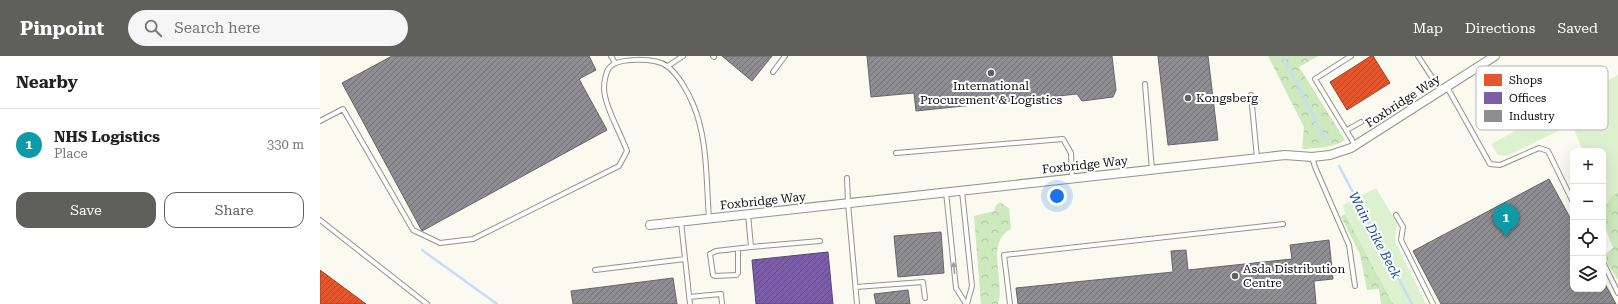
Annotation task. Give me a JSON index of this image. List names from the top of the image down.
{
  "streets": {
    "street": ["Foxbridge Way"]
  },
  "water": ["Wain Dike Beck"],
  "places": ["International Procurement & Logistics", "Kongsberg", "Asda Distribution Centre"],
  "legend": ["Shops", "Offices", "Industry"],
  "page": {
    "header": "Pinpoint",
    "search": "Search here",
    "nav": ["Map", "Directions", "Saved"],
    "heading": "Nearby",
    "list": [
      {
        "mark": "1",
        "name": "NHS Logistics",
        "note": "Place",
        "value": "330 m"
      }
    ],
    "map_buttons": ["+", "−"],
    "buttons": ["Save", "Share"],
    "pins": "1"
  }
}
